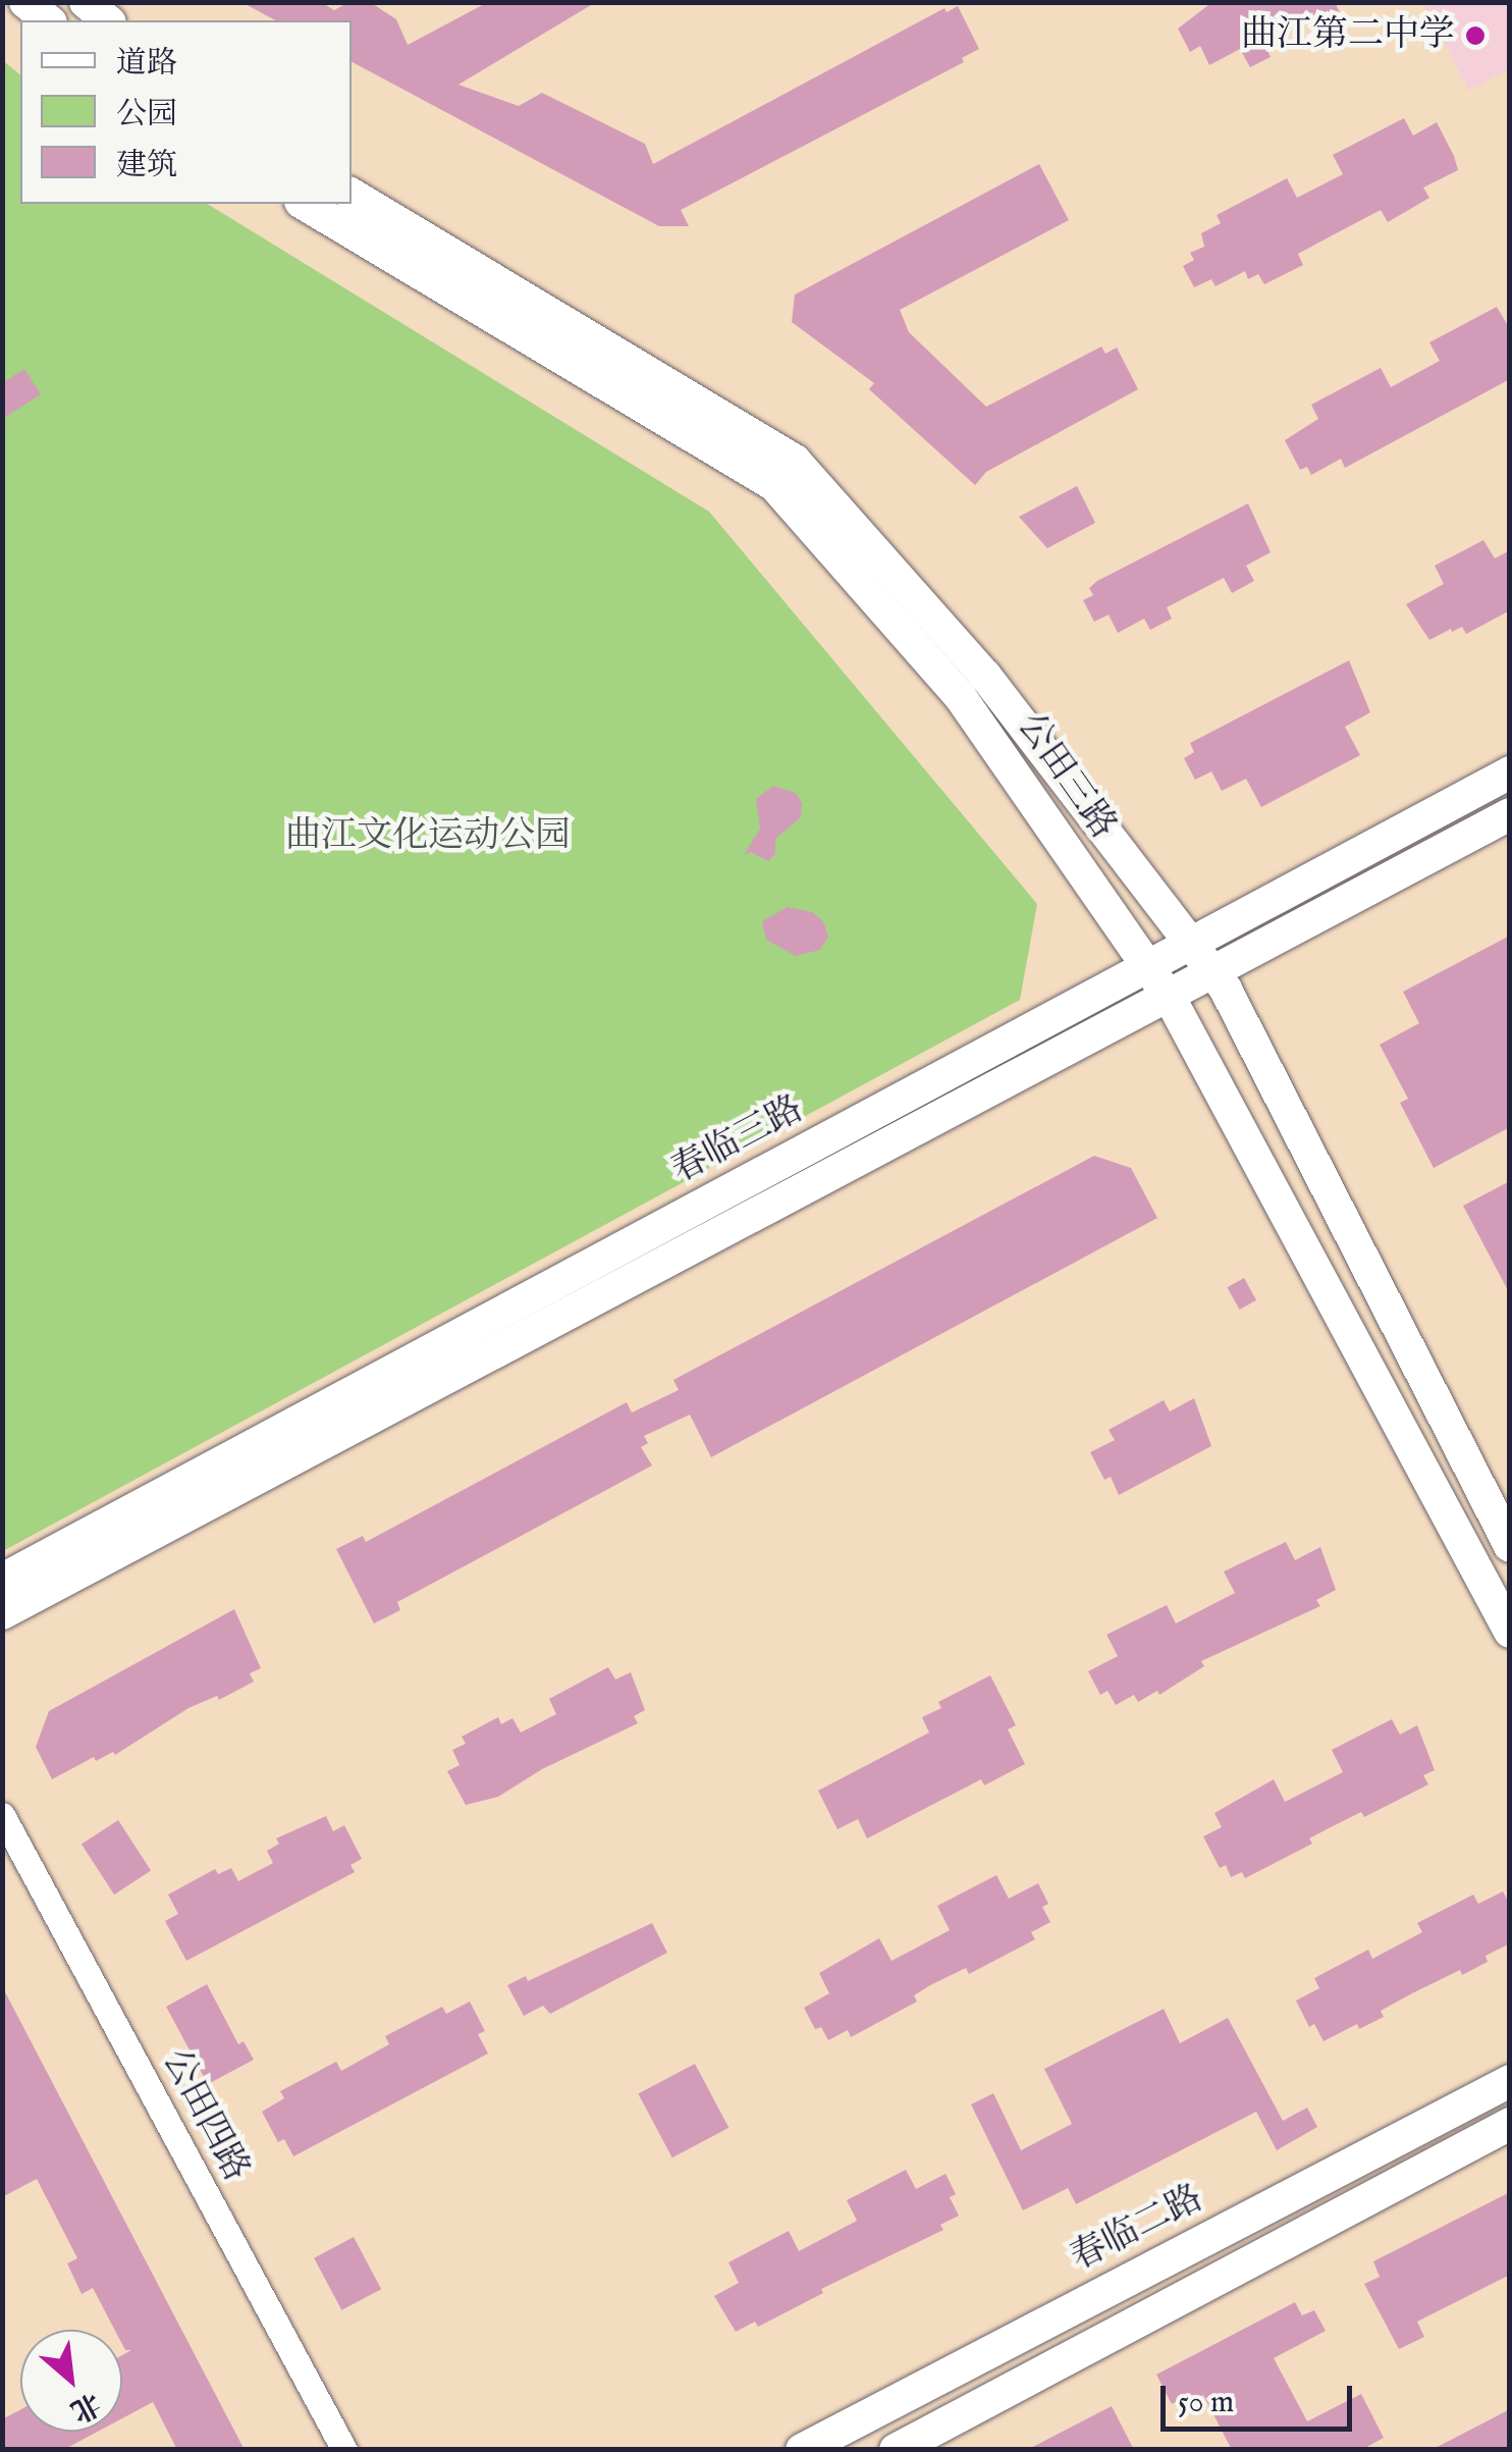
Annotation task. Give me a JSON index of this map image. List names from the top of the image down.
{
  "streets": {
    "street": [
      "公田三路",
      "春临三路",
      "公田四路",
      "春临二路"
    ]
  },
  "crossings": [
    ["公田三路", "春临三路"]
  ],
  "parks": ["曲江文化运动公园"],
  "places": ["曲江第二中学"],
  "legend": ["道路", "公园", "建筑"],
  "scale_bar": "50 m",
  "north": "bottom right"
}
